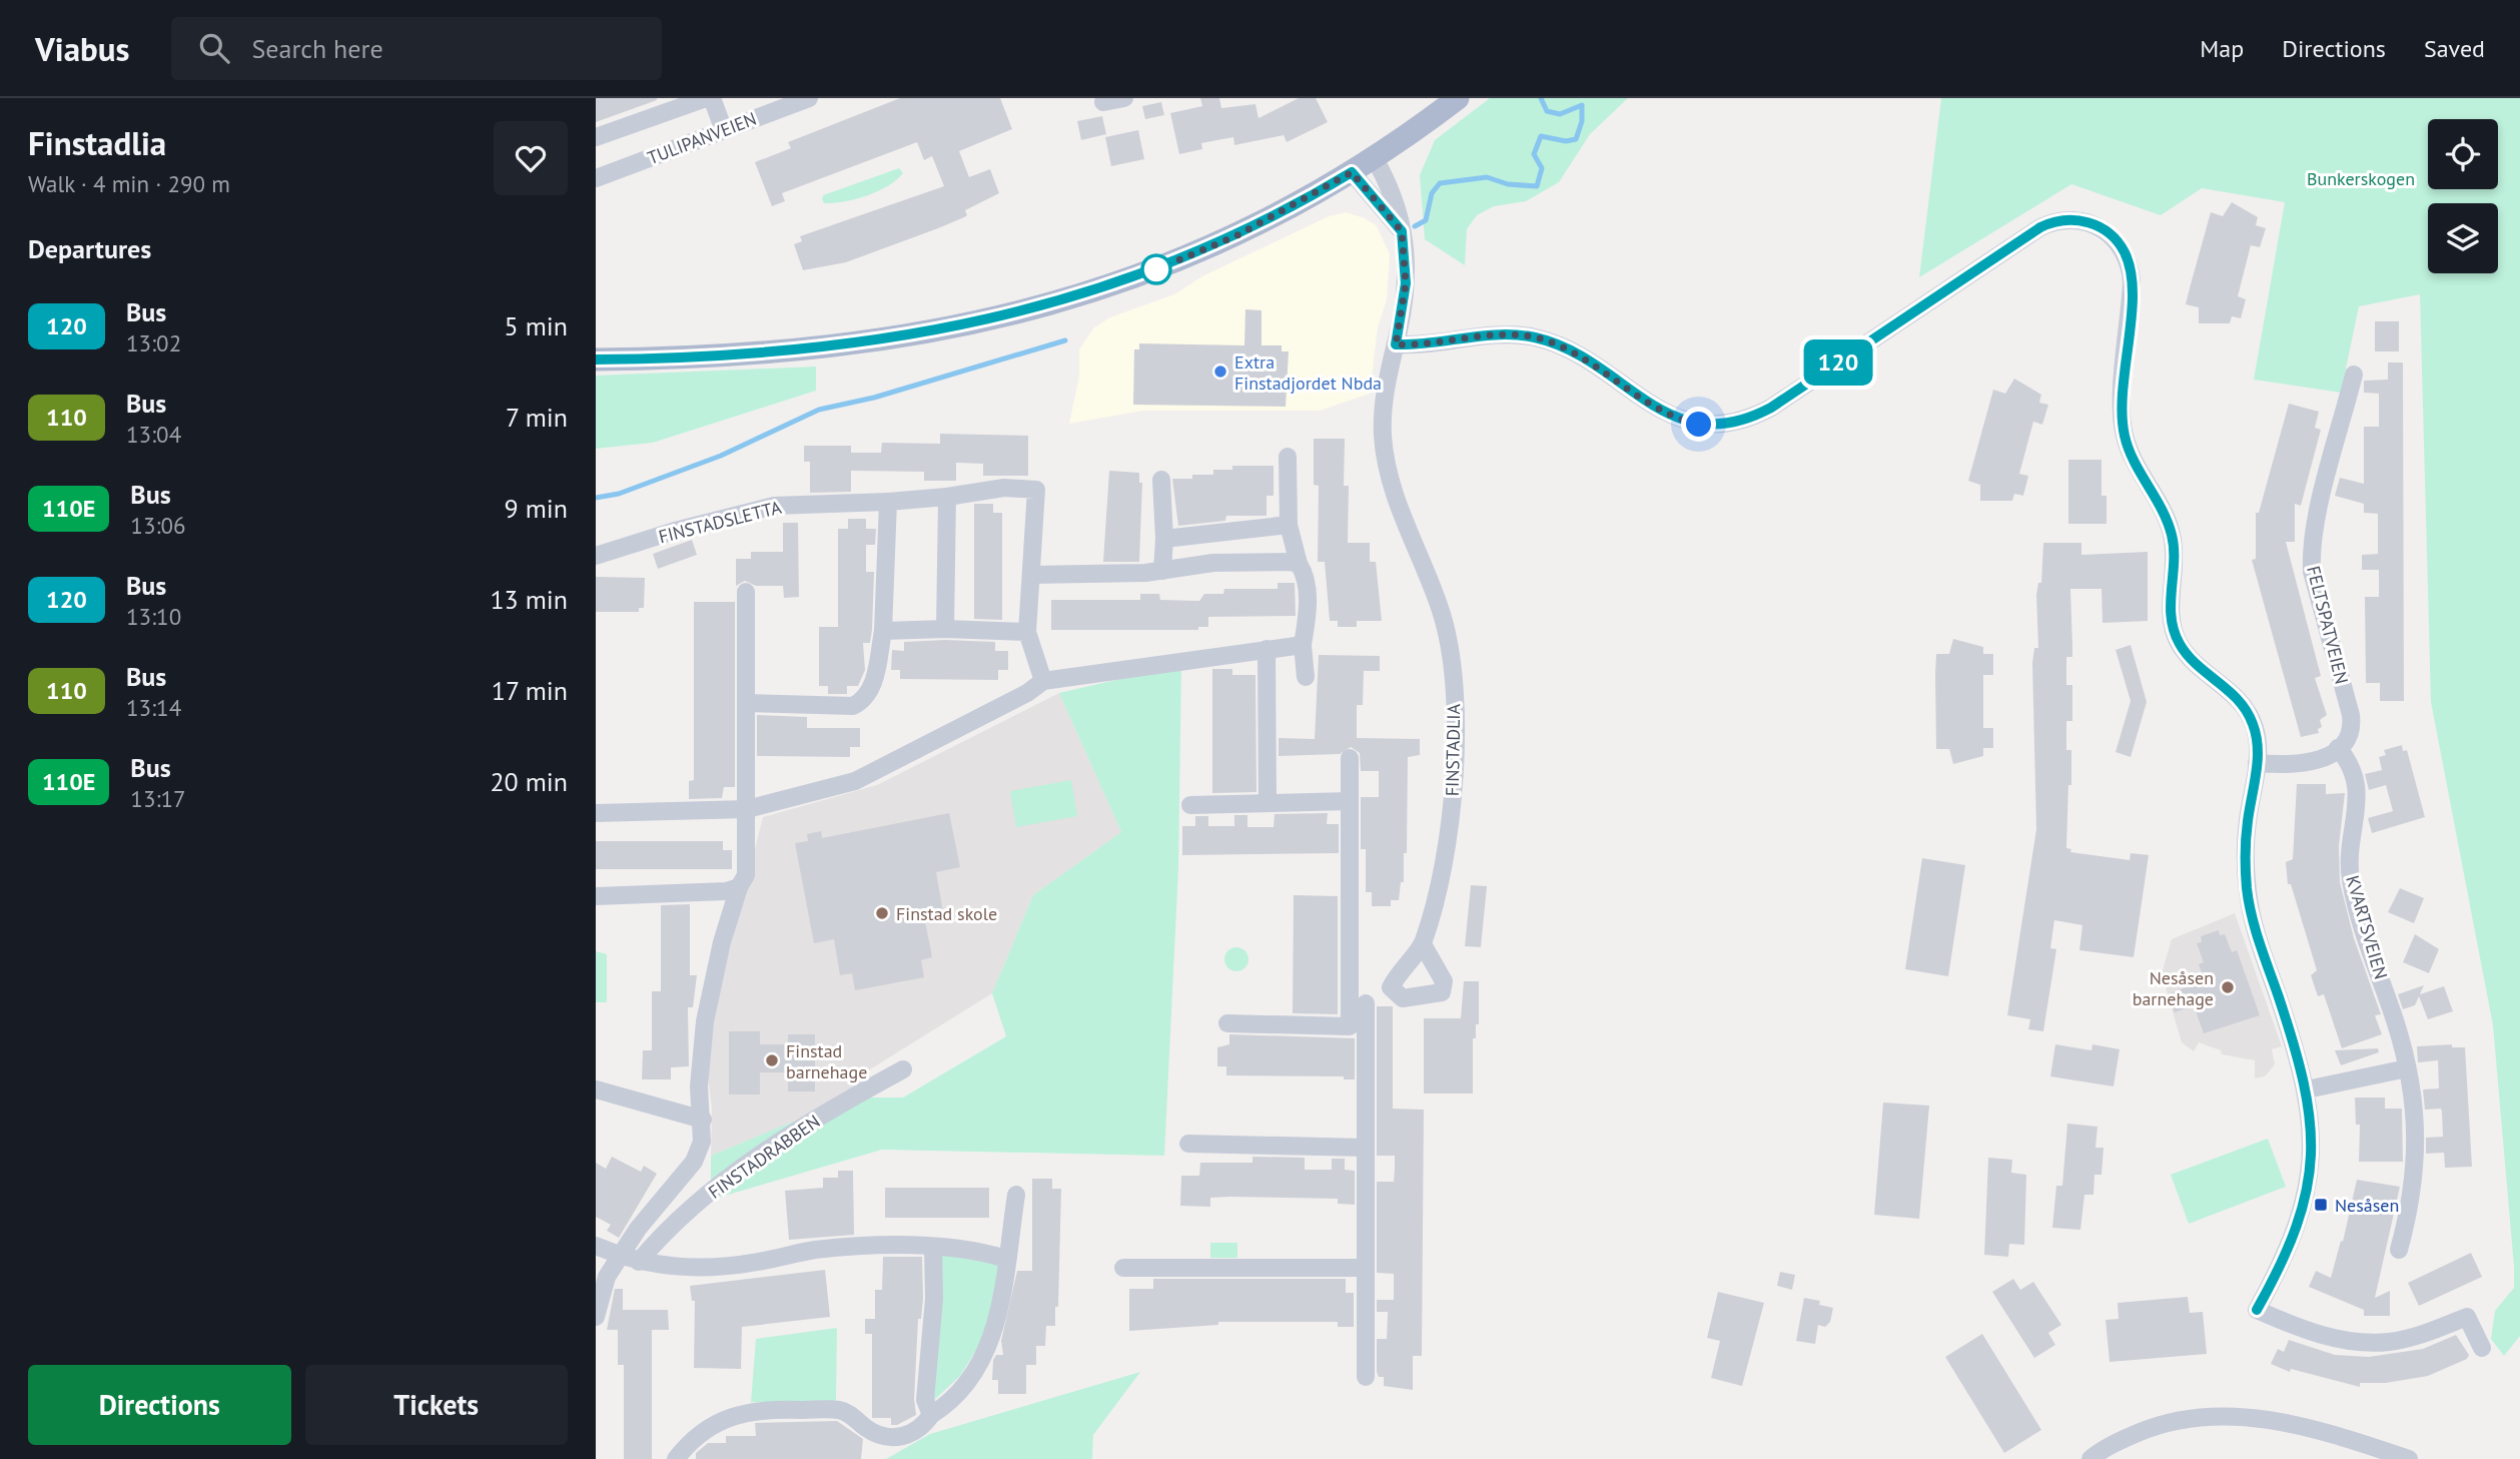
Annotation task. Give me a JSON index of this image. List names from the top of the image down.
{
  "streets": {
    "street": [
      "TULIPANVEIEN",
      "FINSTADSLETTA",
      "FELTSPATVEIEN",
      "FINSTADLIA",
      "KVARTSVEIEN",
      "FINSTADRABBEN"
    ]
  },
  "crossings": [
    ["FELTSPATVEIEN", "KVARTSVEIEN"]
  ],
  "parks": ["Bunkerskogen"],
  "places": {
    "other": [
      "Extra Finstadjordet Nbda",
      "Finstad skole",
      "Nesåsen barnehage",
      "Finstad barnehage"
    ],
    "transit": ["Nesåsen"]
  },
  "lines": ["bus line 120"],
  "page": {
    "header": "Viabus",
    "search": "Search here",
    "nav": ["Map", "Directions", "Saved"],
    "heading": [
      ["Finstadlia", "Walk · 4 min · 290 m"],
      "Departures"
    ],
    "on_map": "120",
    "list": [
      {
        "mark": "120",
        "name": "Bus",
        "note": "13:02",
        "value": "5 min"
      },
      {
        "mark": "110",
        "name": "Bus",
        "note": "13:04",
        "value": "7 min"
      },
      {
        "mark": "110E",
        "name": "Bus",
        "note": "13:06",
        "value": "9 min"
      },
      {
        "mark": "120",
        "name": "Bus",
        "note": "13:10",
        "value": "13 min"
      },
      {
        "mark": "110",
        "name": "Bus",
        "note": "13:14",
        "value": "17 min"
      },
      {
        "mark": "110E",
        "name": "Bus",
        "note": "13:17",
        "value": "20 min"
      }
    ],
    "buttons": ["Directions", "Tickets"]
  }
}
